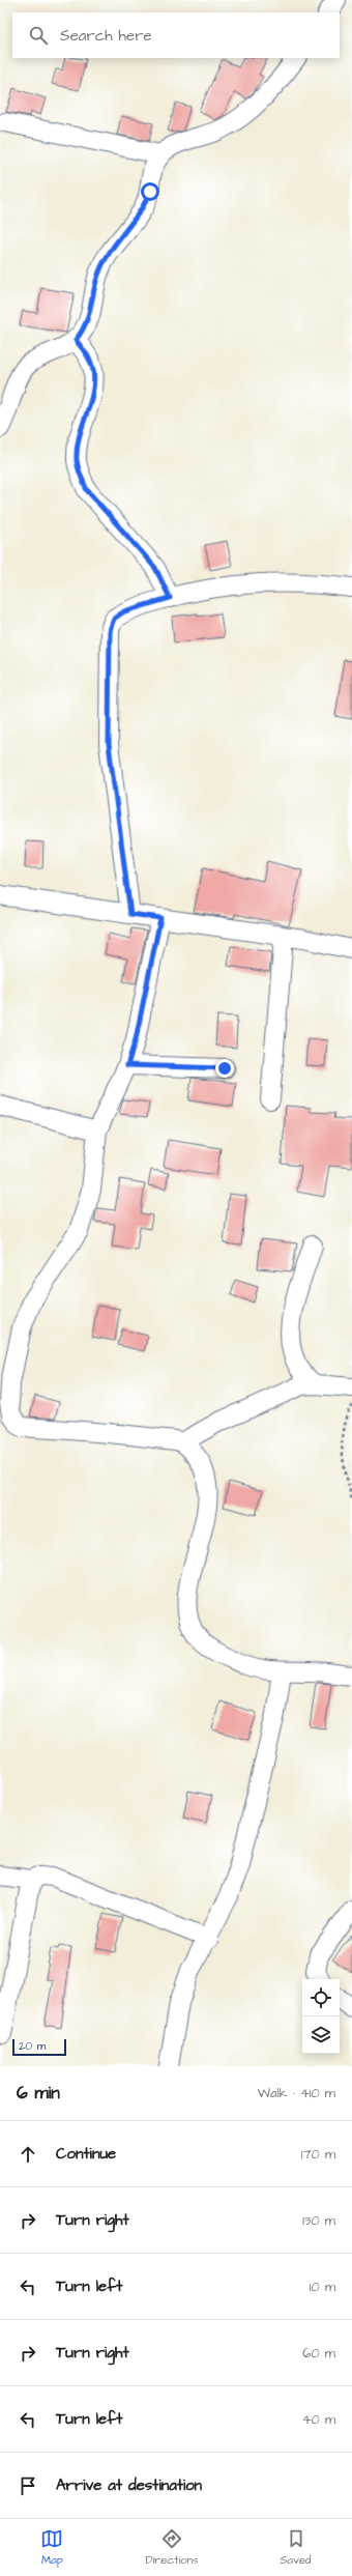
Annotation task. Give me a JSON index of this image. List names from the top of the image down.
{
  "scale_bar": "20 m",
  "page": {
    "search": "Search here",
    "scale": "20 m",
    "heading": ["6 min", "Walk · 410 m"],
    "list": [
      ["Continue", "170 m"],
      ["Turn right", "130 m"],
      ["Turn left", "10 m"],
      ["Turn right", "60 m"],
      ["Turn left", "40 m"],
      "Arrive at destination"
    ],
    "nav": ["Map", "Directions", "Saved"]
  }
}
